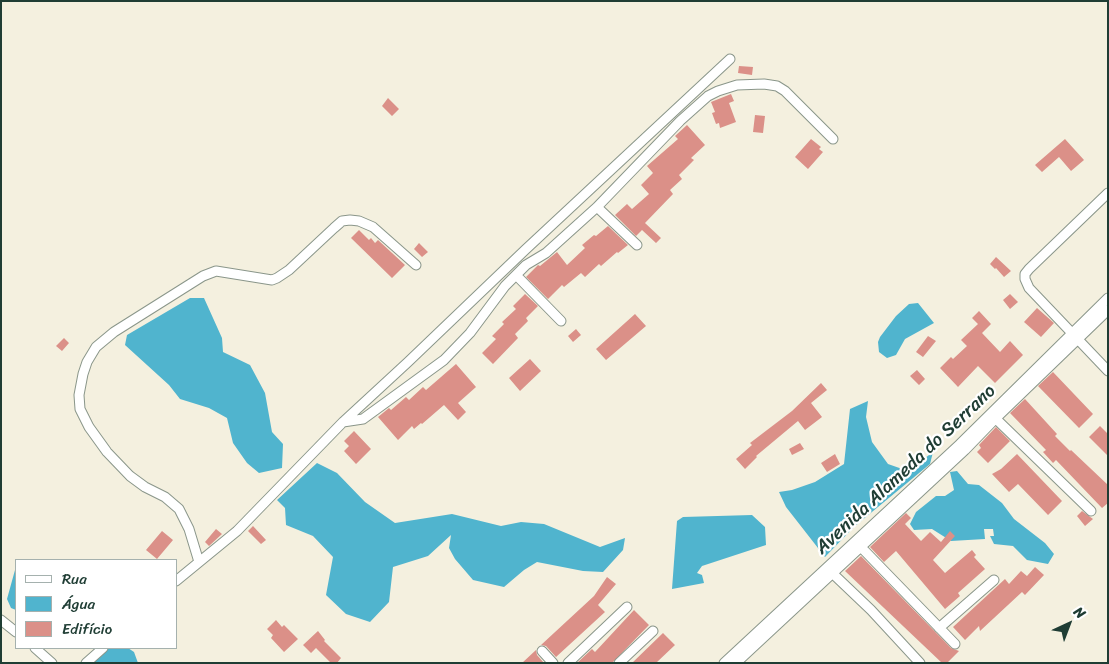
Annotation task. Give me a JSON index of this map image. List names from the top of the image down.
{
  "streets": {
    "street": ["Avenida Alameda do Serrano"]
  },
  "legend": ["Rua", "Água", "Edifício"],
  "north": "top right"
}
